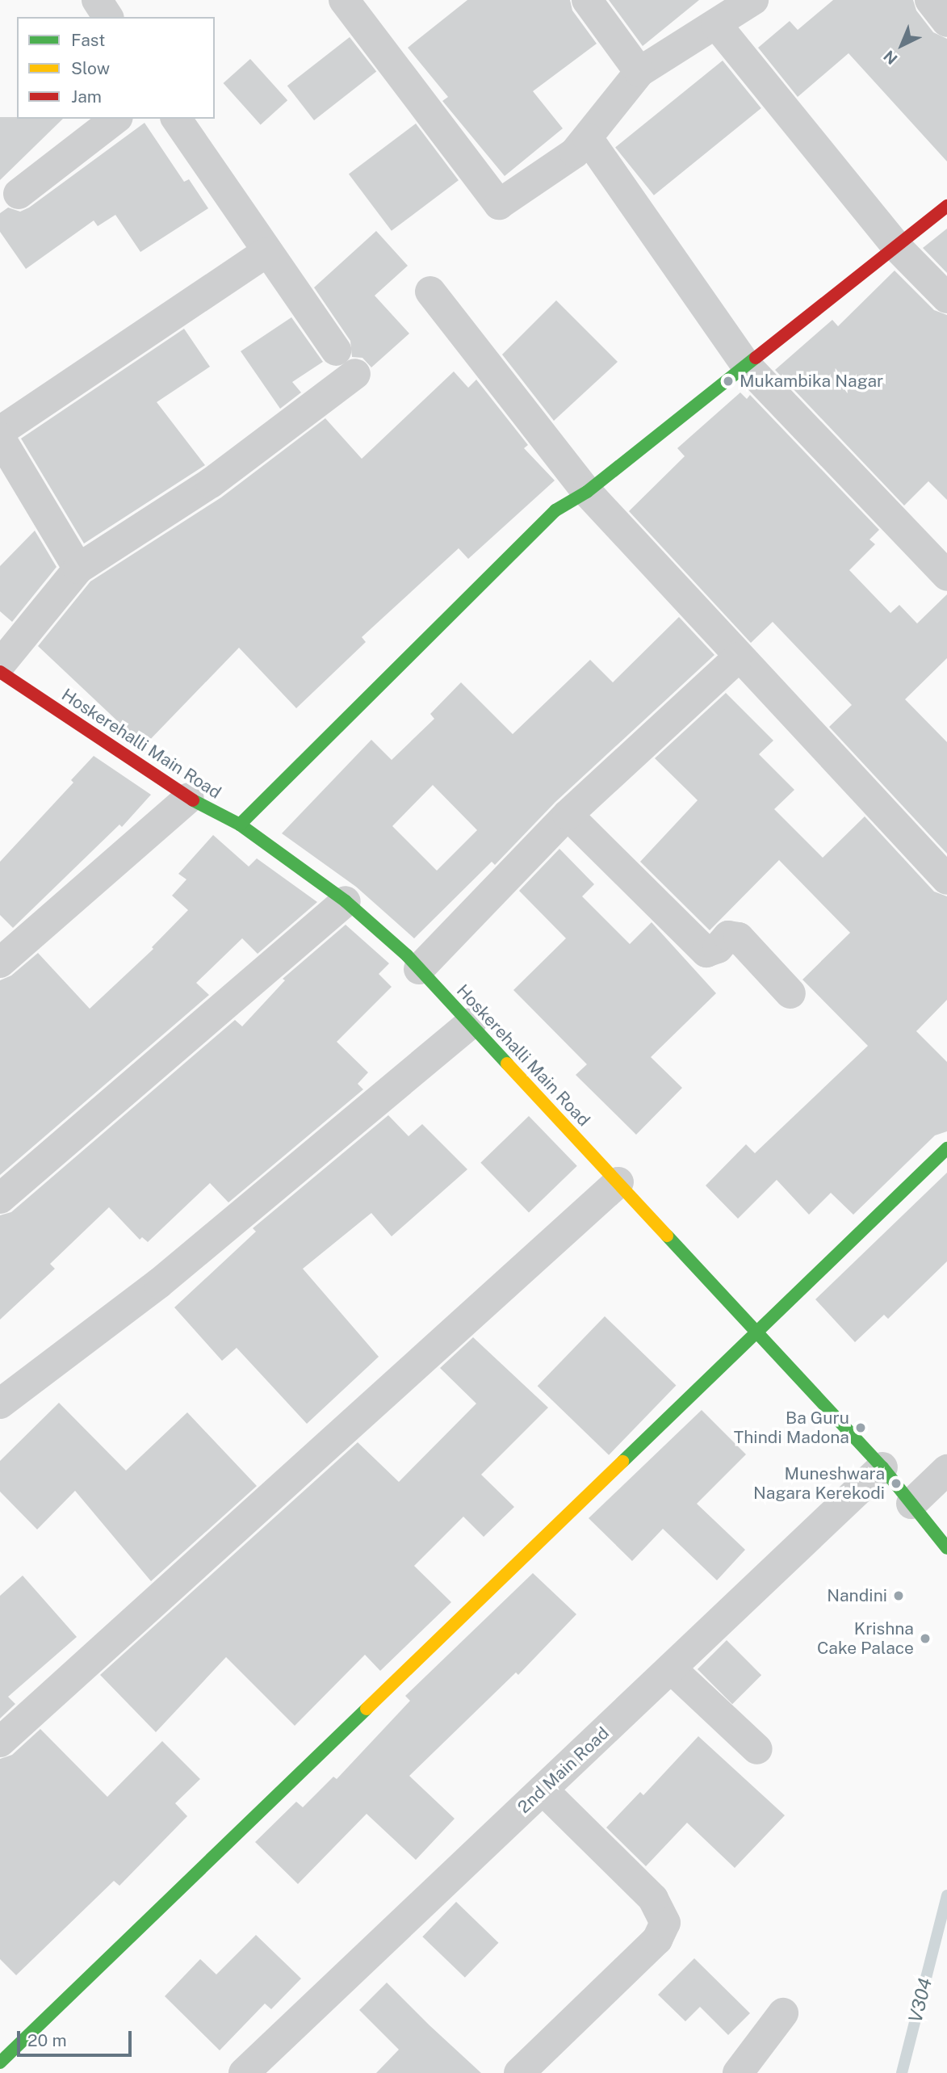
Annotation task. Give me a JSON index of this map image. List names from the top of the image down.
{
  "streets": {
    "street": ["Hoskerehalli Main Road", "2nd Main Road"]
  },
  "crossings": [
    ["Hoskerehalli Main Road", "2nd Main Road"]
  ],
  "water": ["V304"],
  "places": [
    "Mukambika Nagar",
    "Ba Guru Thindi Madona",
    "Muneshwara Nagara Kerekodi",
    "Nandini",
    "Krishna Cake Palace"
  ],
  "legend": ["Fast", "Slow", "Jam"],
  "scale_bar": "20 m",
  "north": "bottom left"
}
